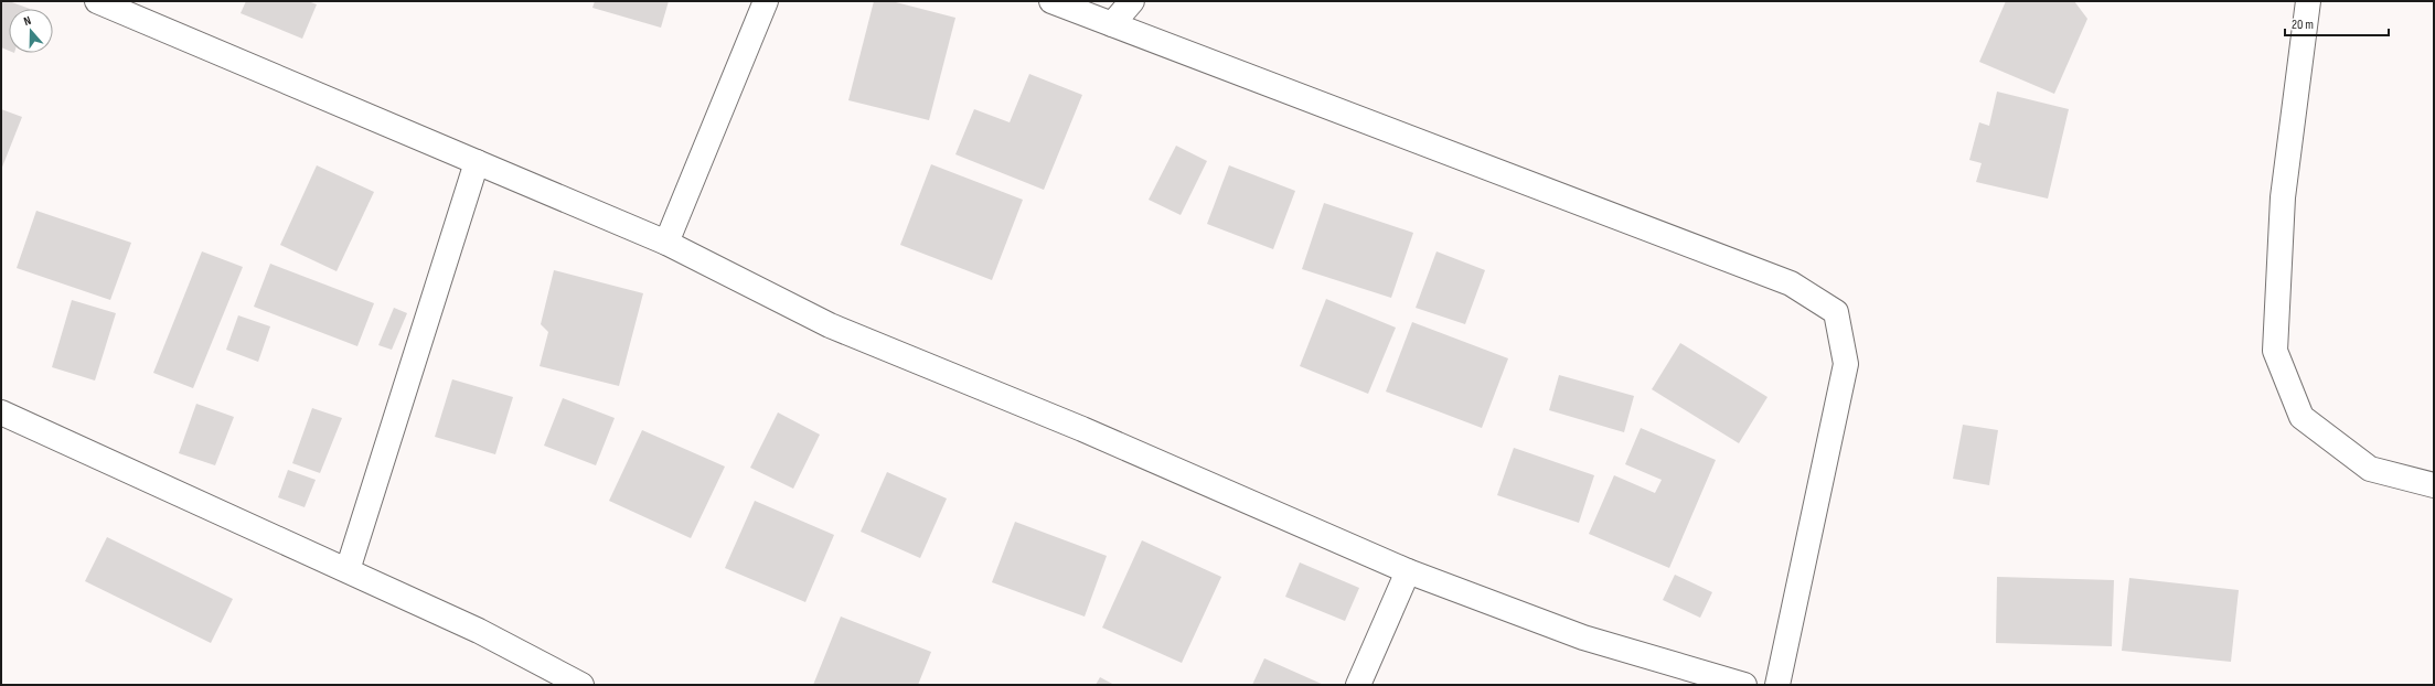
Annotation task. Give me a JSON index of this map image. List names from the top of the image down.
{
  "scale_bar": "20 m",
  "north": "top"
}
